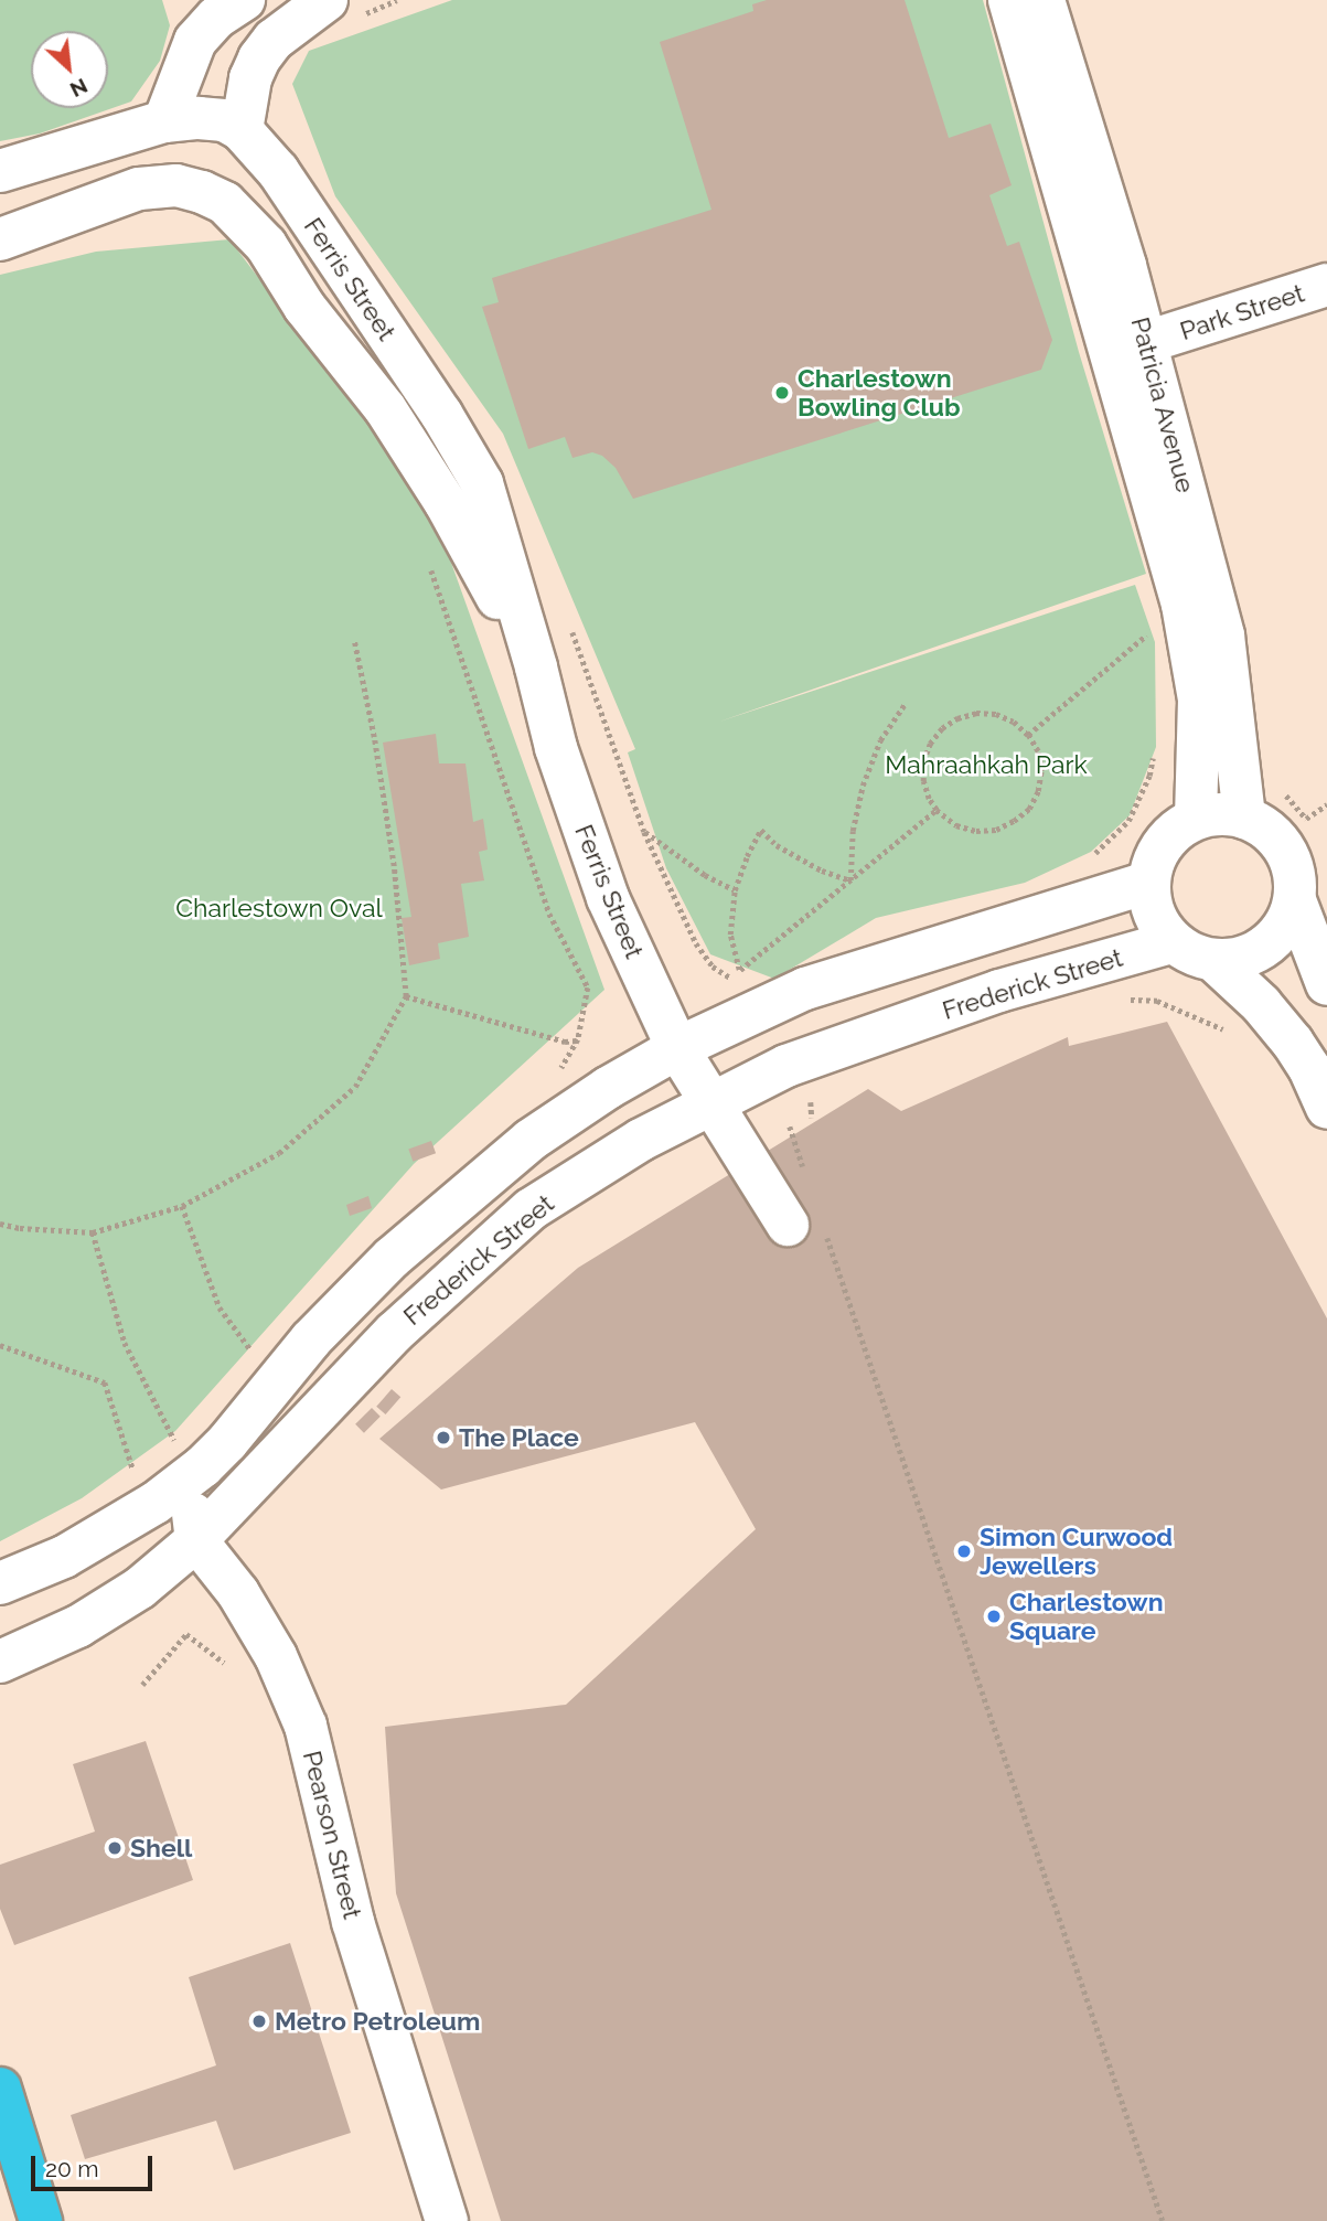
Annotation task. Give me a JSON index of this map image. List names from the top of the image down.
{
  "streets": {
    "street": [
      "Ferris Street",
      "Park Street",
      "Patricia Avenue",
      "Frederick Street",
      "Pearson Street"
    ]
  },
  "crossings": [
    ["Ferris Street", "Frederick Street"],
    ["Park Street", "Patricia Avenue"],
    ["Patricia Avenue", "Frederick Street"],
    ["Frederick Street", "Pearson Street"]
  ],
  "parks": ["Mahraahkah Park", "Charlestown Oval"],
  "places": [
    "Charlestown Bowling Club",
    "The Place",
    "Simon Curwood Jewellers",
    "Charlestown Square",
    "Shell",
    "Metro Petroleum"
  ],
  "scale_bar": "20 m",
  "north": "bottom right"
}
